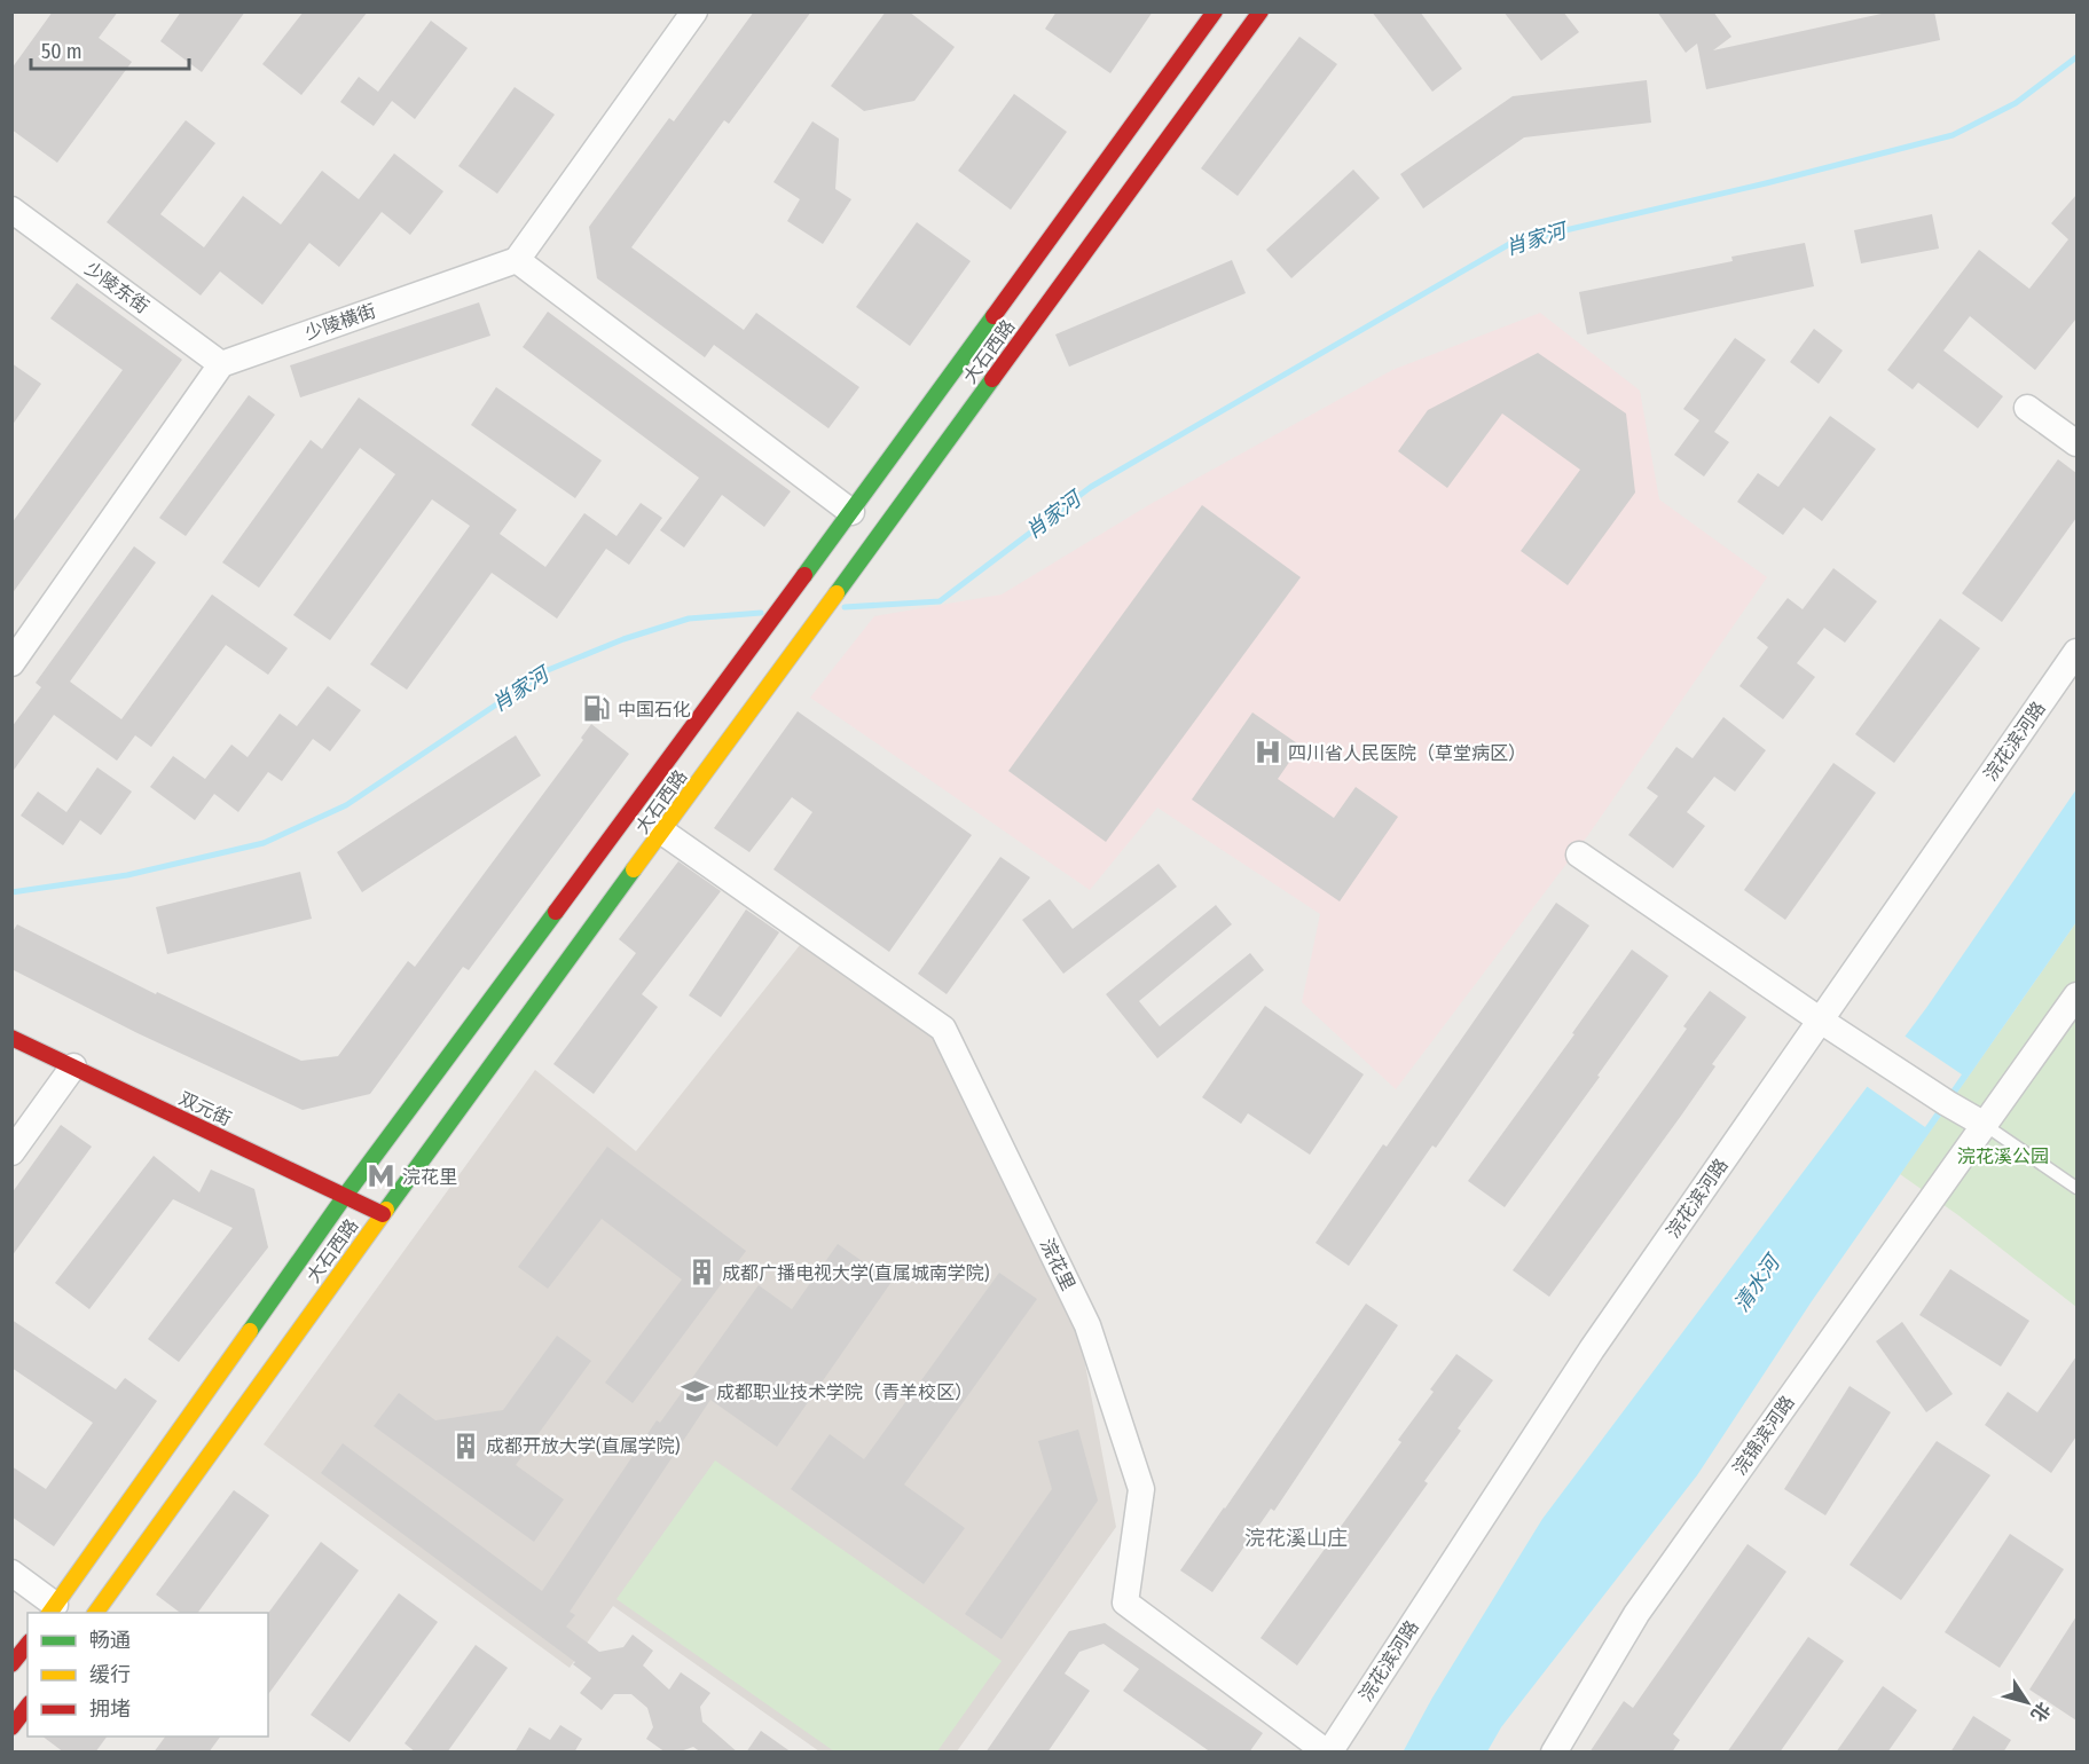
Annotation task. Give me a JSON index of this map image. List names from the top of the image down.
{
  "streets": {
    "main road": ["大石西路", "双元街"],
    "street": [
      "少陵东街",
      "少陵横街",
      "浣花滨河路",
      "浣花里",
      "浣锦滨河路"
    ]
  },
  "crossings": [
    ["少陵东街", "少陵横街"],
    ["大石西路", "双元街"],
    ["大石西路", "浣花里"],
    ["浣花滨河路", "浣花里"]
  ],
  "districts": ["浣花溪山庄"],
  "water": ["肖家河", "清水河"],
  "parks": ["浣花溪公园"],
  "places": {
    "fuel station": ["中国石化"],
    "hospital": ["四川省人民医院（草堂病区）"],
    "metro station": ["浣花里"],
    "building": ["成都广播电视大学(直属城南学院)", "成都开放大学(直属学院)"],
    "school or university": ["成都职业技术学院（青羊校区）"]
  },
  "legend": ["畅通", "缓行", "拥堵"],
  "scale_bar": "50 m",
  "north": "bottom right"
}
